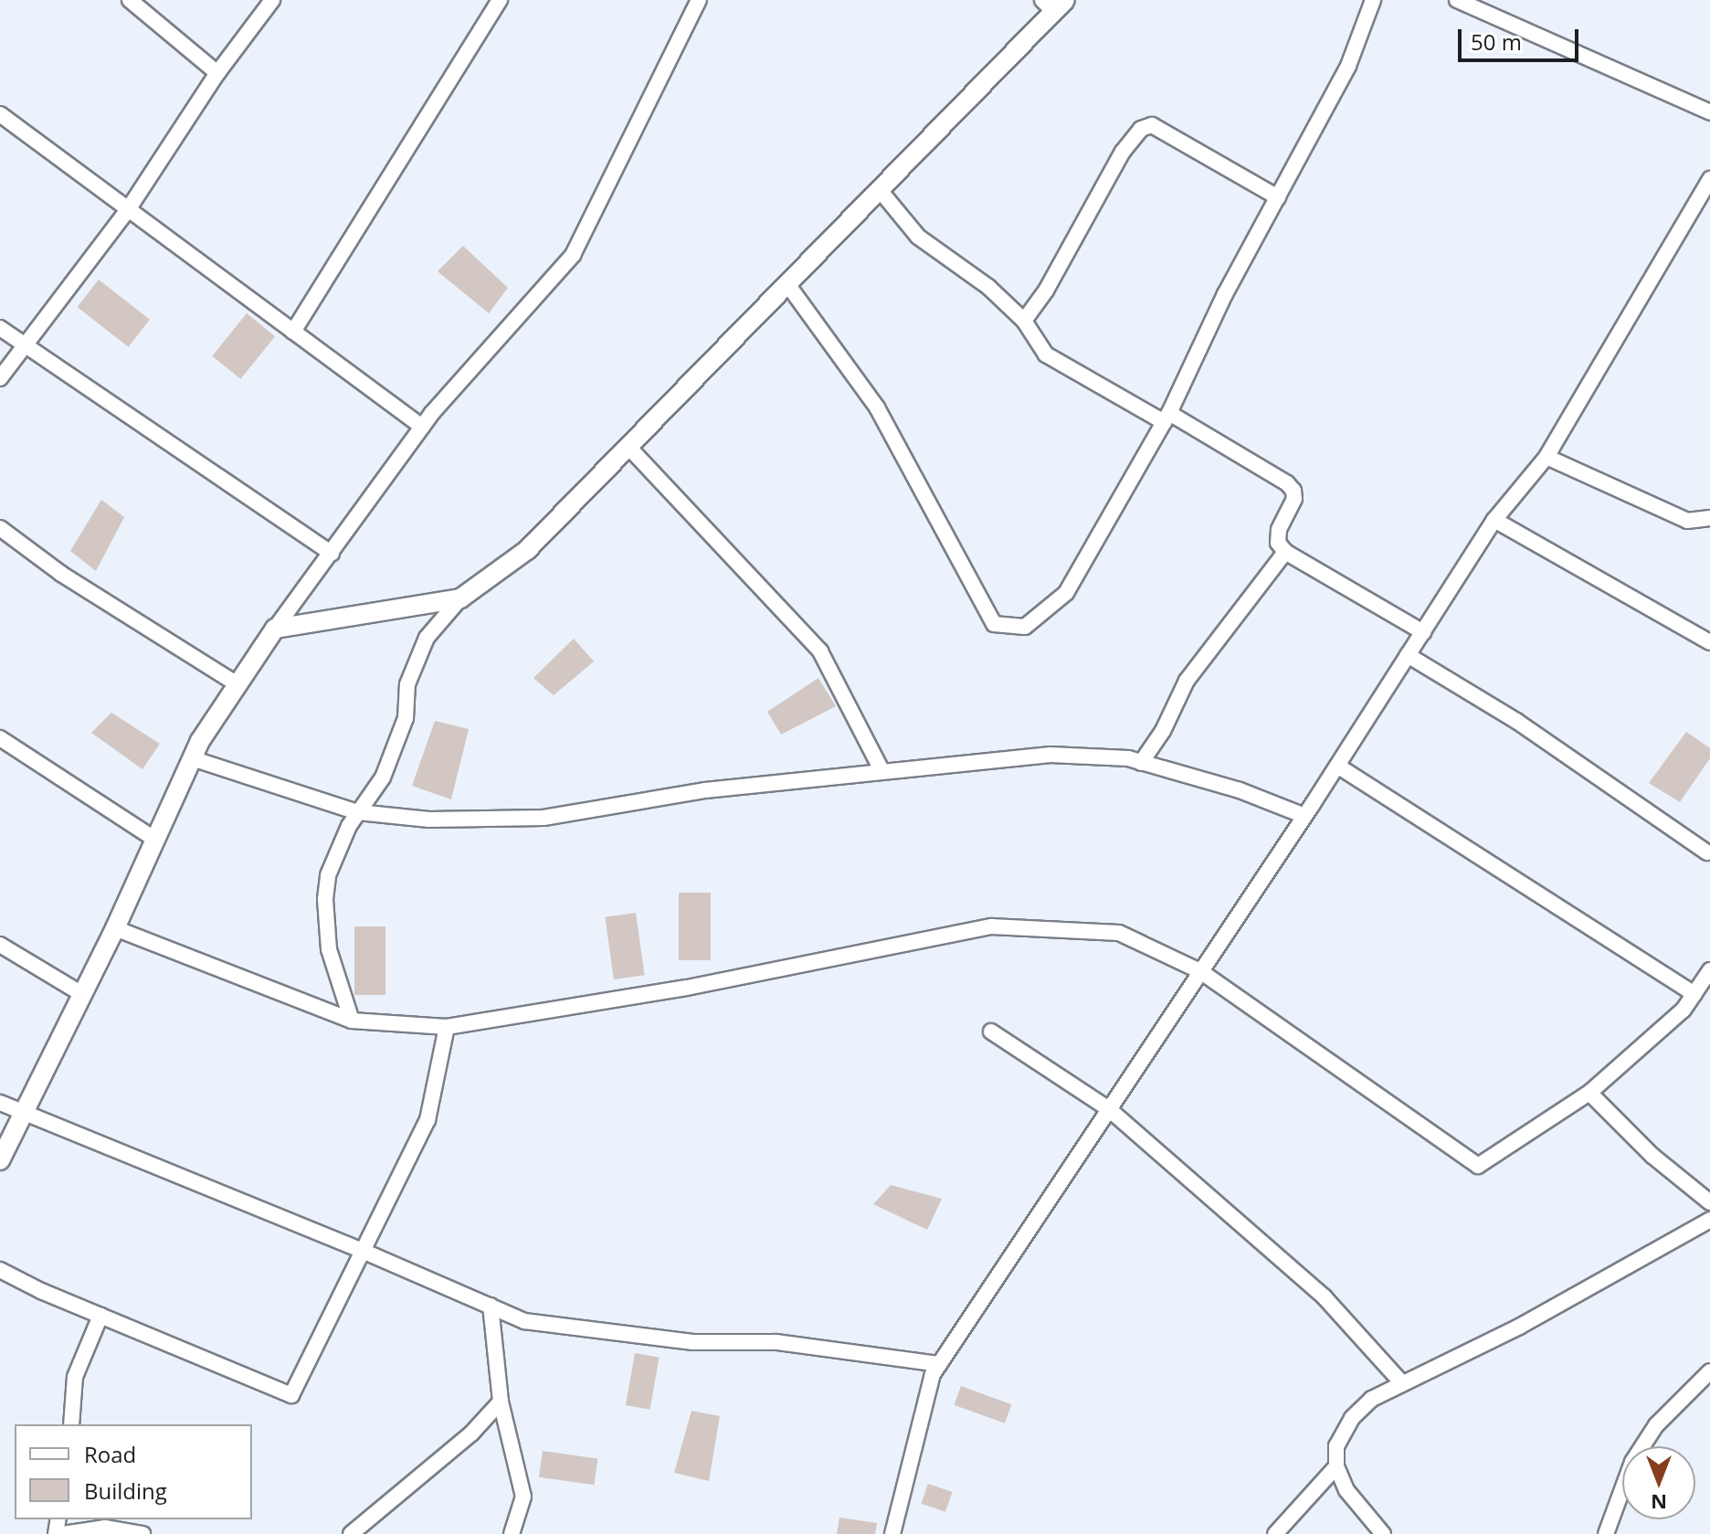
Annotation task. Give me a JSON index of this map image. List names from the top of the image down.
{
  "legend": ["Road", "Building"],
  "scale_bar": "50 m",
  "north": "bottom"
}
